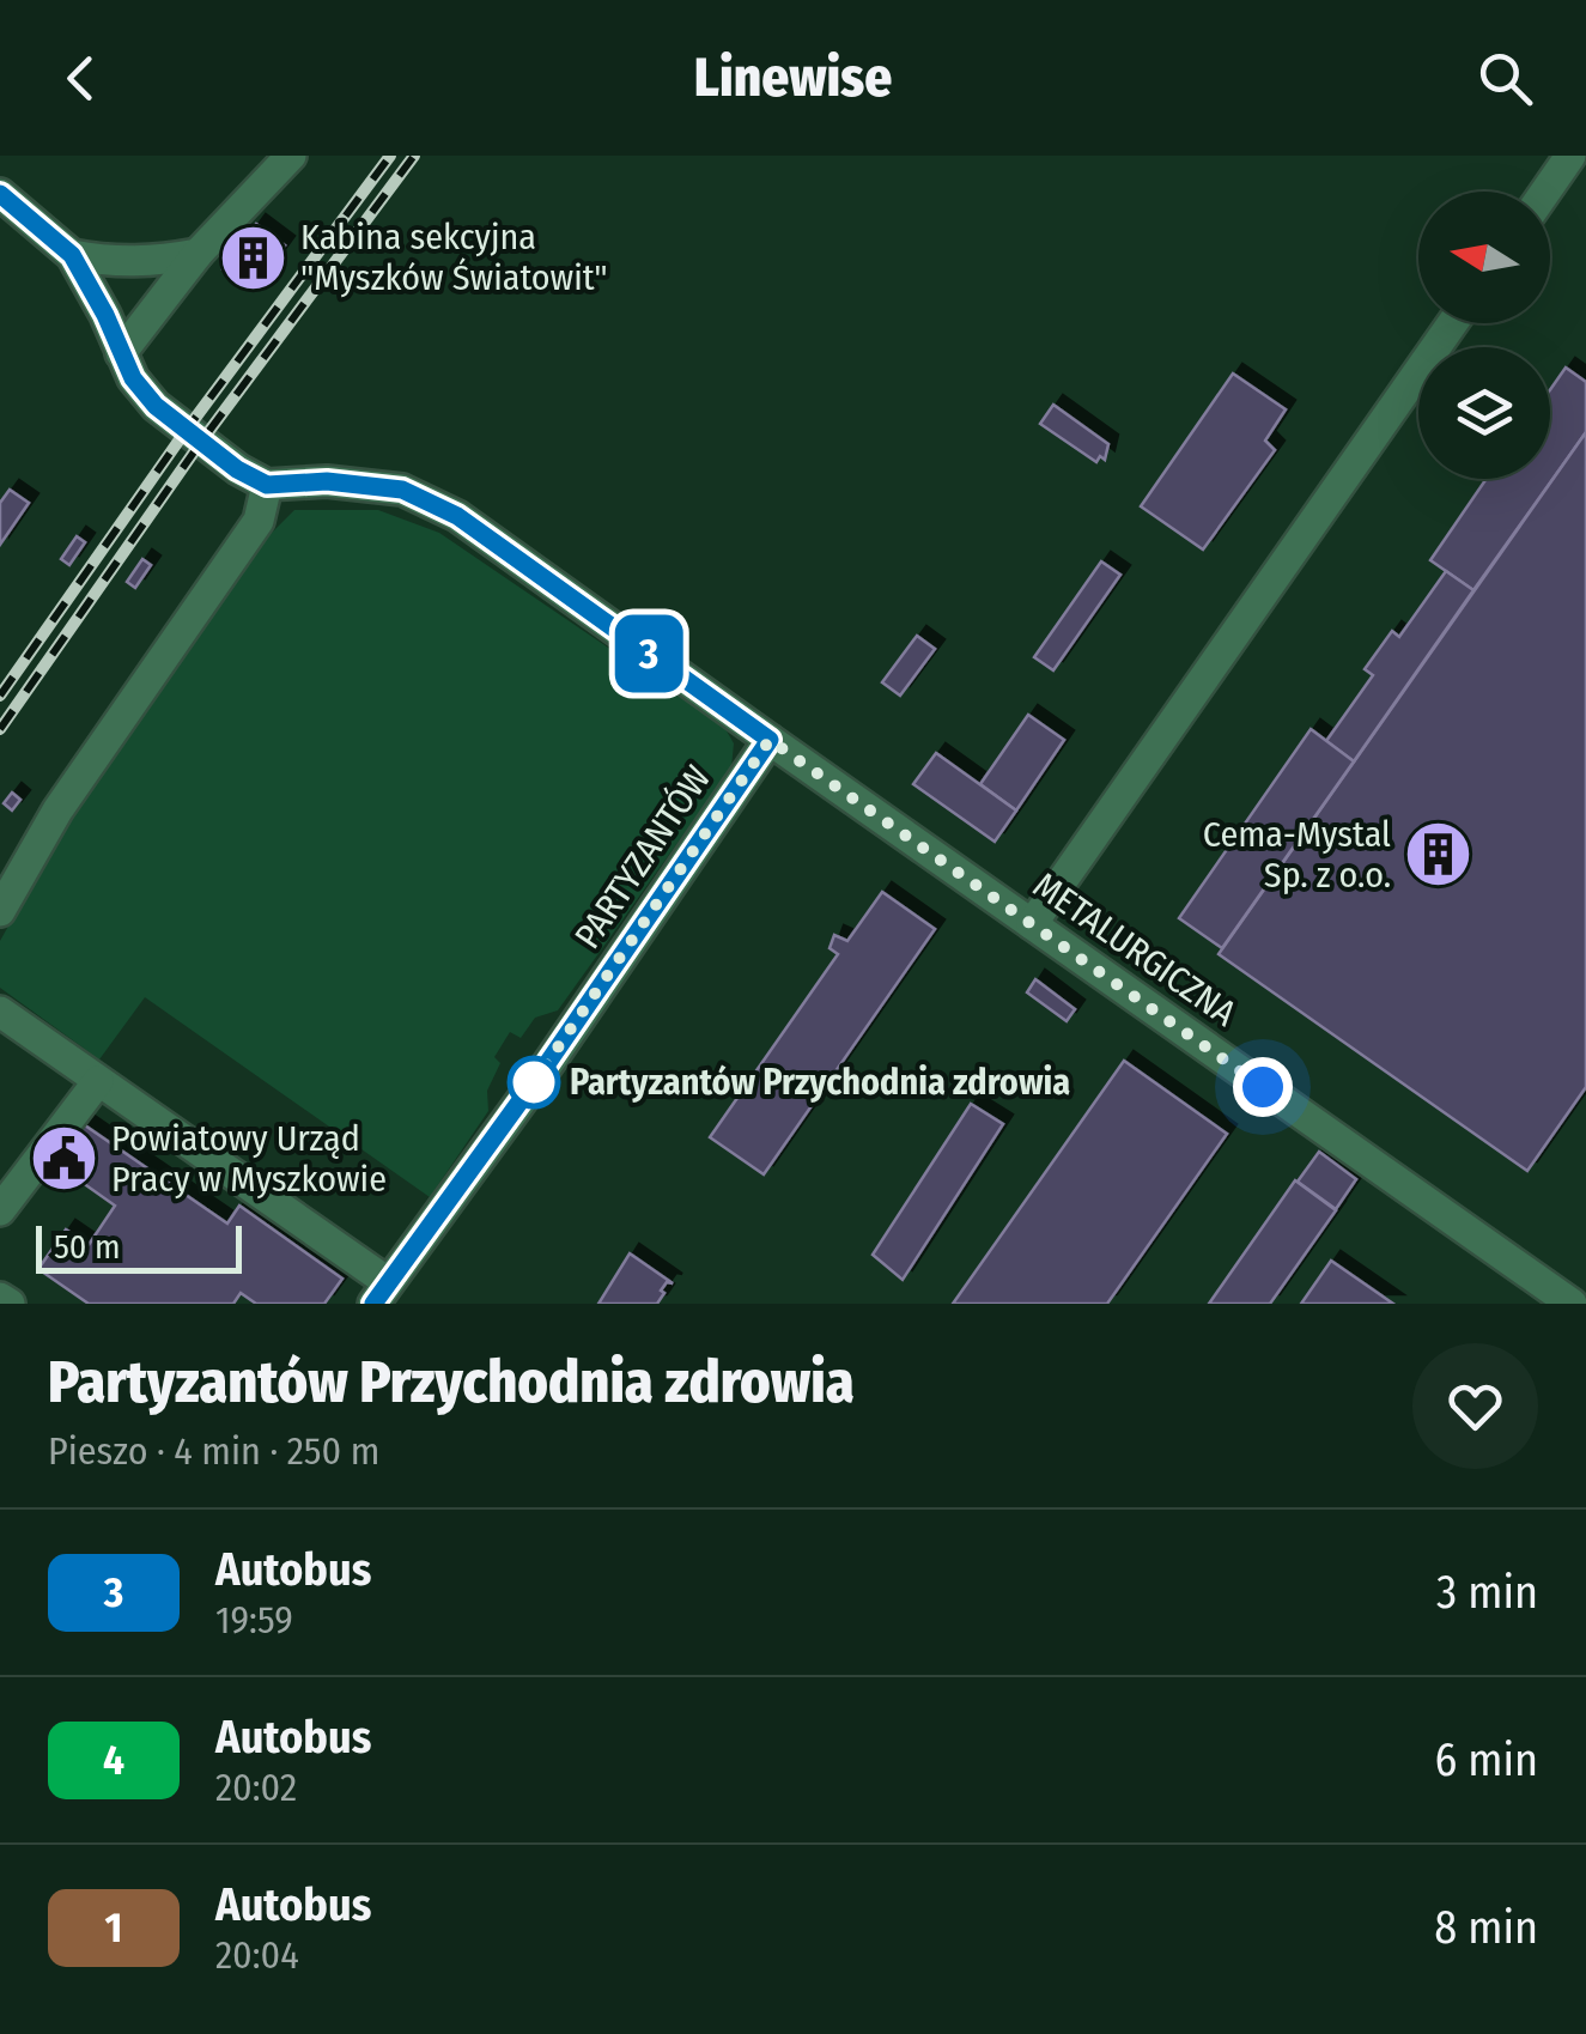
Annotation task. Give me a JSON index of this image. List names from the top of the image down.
{
  "streets": {
    "street": ["PARTYZANTÓW", "METALURGICZNA"]
  },
  "crossings": [
    ["PARTYZANTÓW", "METALURGICZNA"]
  ],
  "places": {
    "building": ["Kabina sekcyjna \"Myszków Światowit\"", "Cema-Mystal Sp. z o.o."],
    "other": ["Partyzantów Przychodnia zdrowia"],
    "public building": ["Powiatowy Urząd Pracy w Myszkowie"]
  },
  "lines": ["bus line 3"],
  "scale_bar": "50 m",
  "north": "left",
  "page": {
    "header": "Linewise",
    "on_map": "3",
    "scale": "50 m",
    "heading": ["Partyzantów Przychodnia zdrowia", "Pieszo · 4 min · 250 m"],
    "list": [
      {
        "mark": "3",
        "name": "Autobus",
        "note": "19:59",
        "value": "3 min"
      },
      {
        "mark": "4",
        "name": "Autobus",
        "note": "20:02",
        "value": "6 min"
      },
      {
        "mark": "1",
        "name": "Autobus",
        "note": "20:04",
        "value": "8 min"
      }
    ]
  }
}
